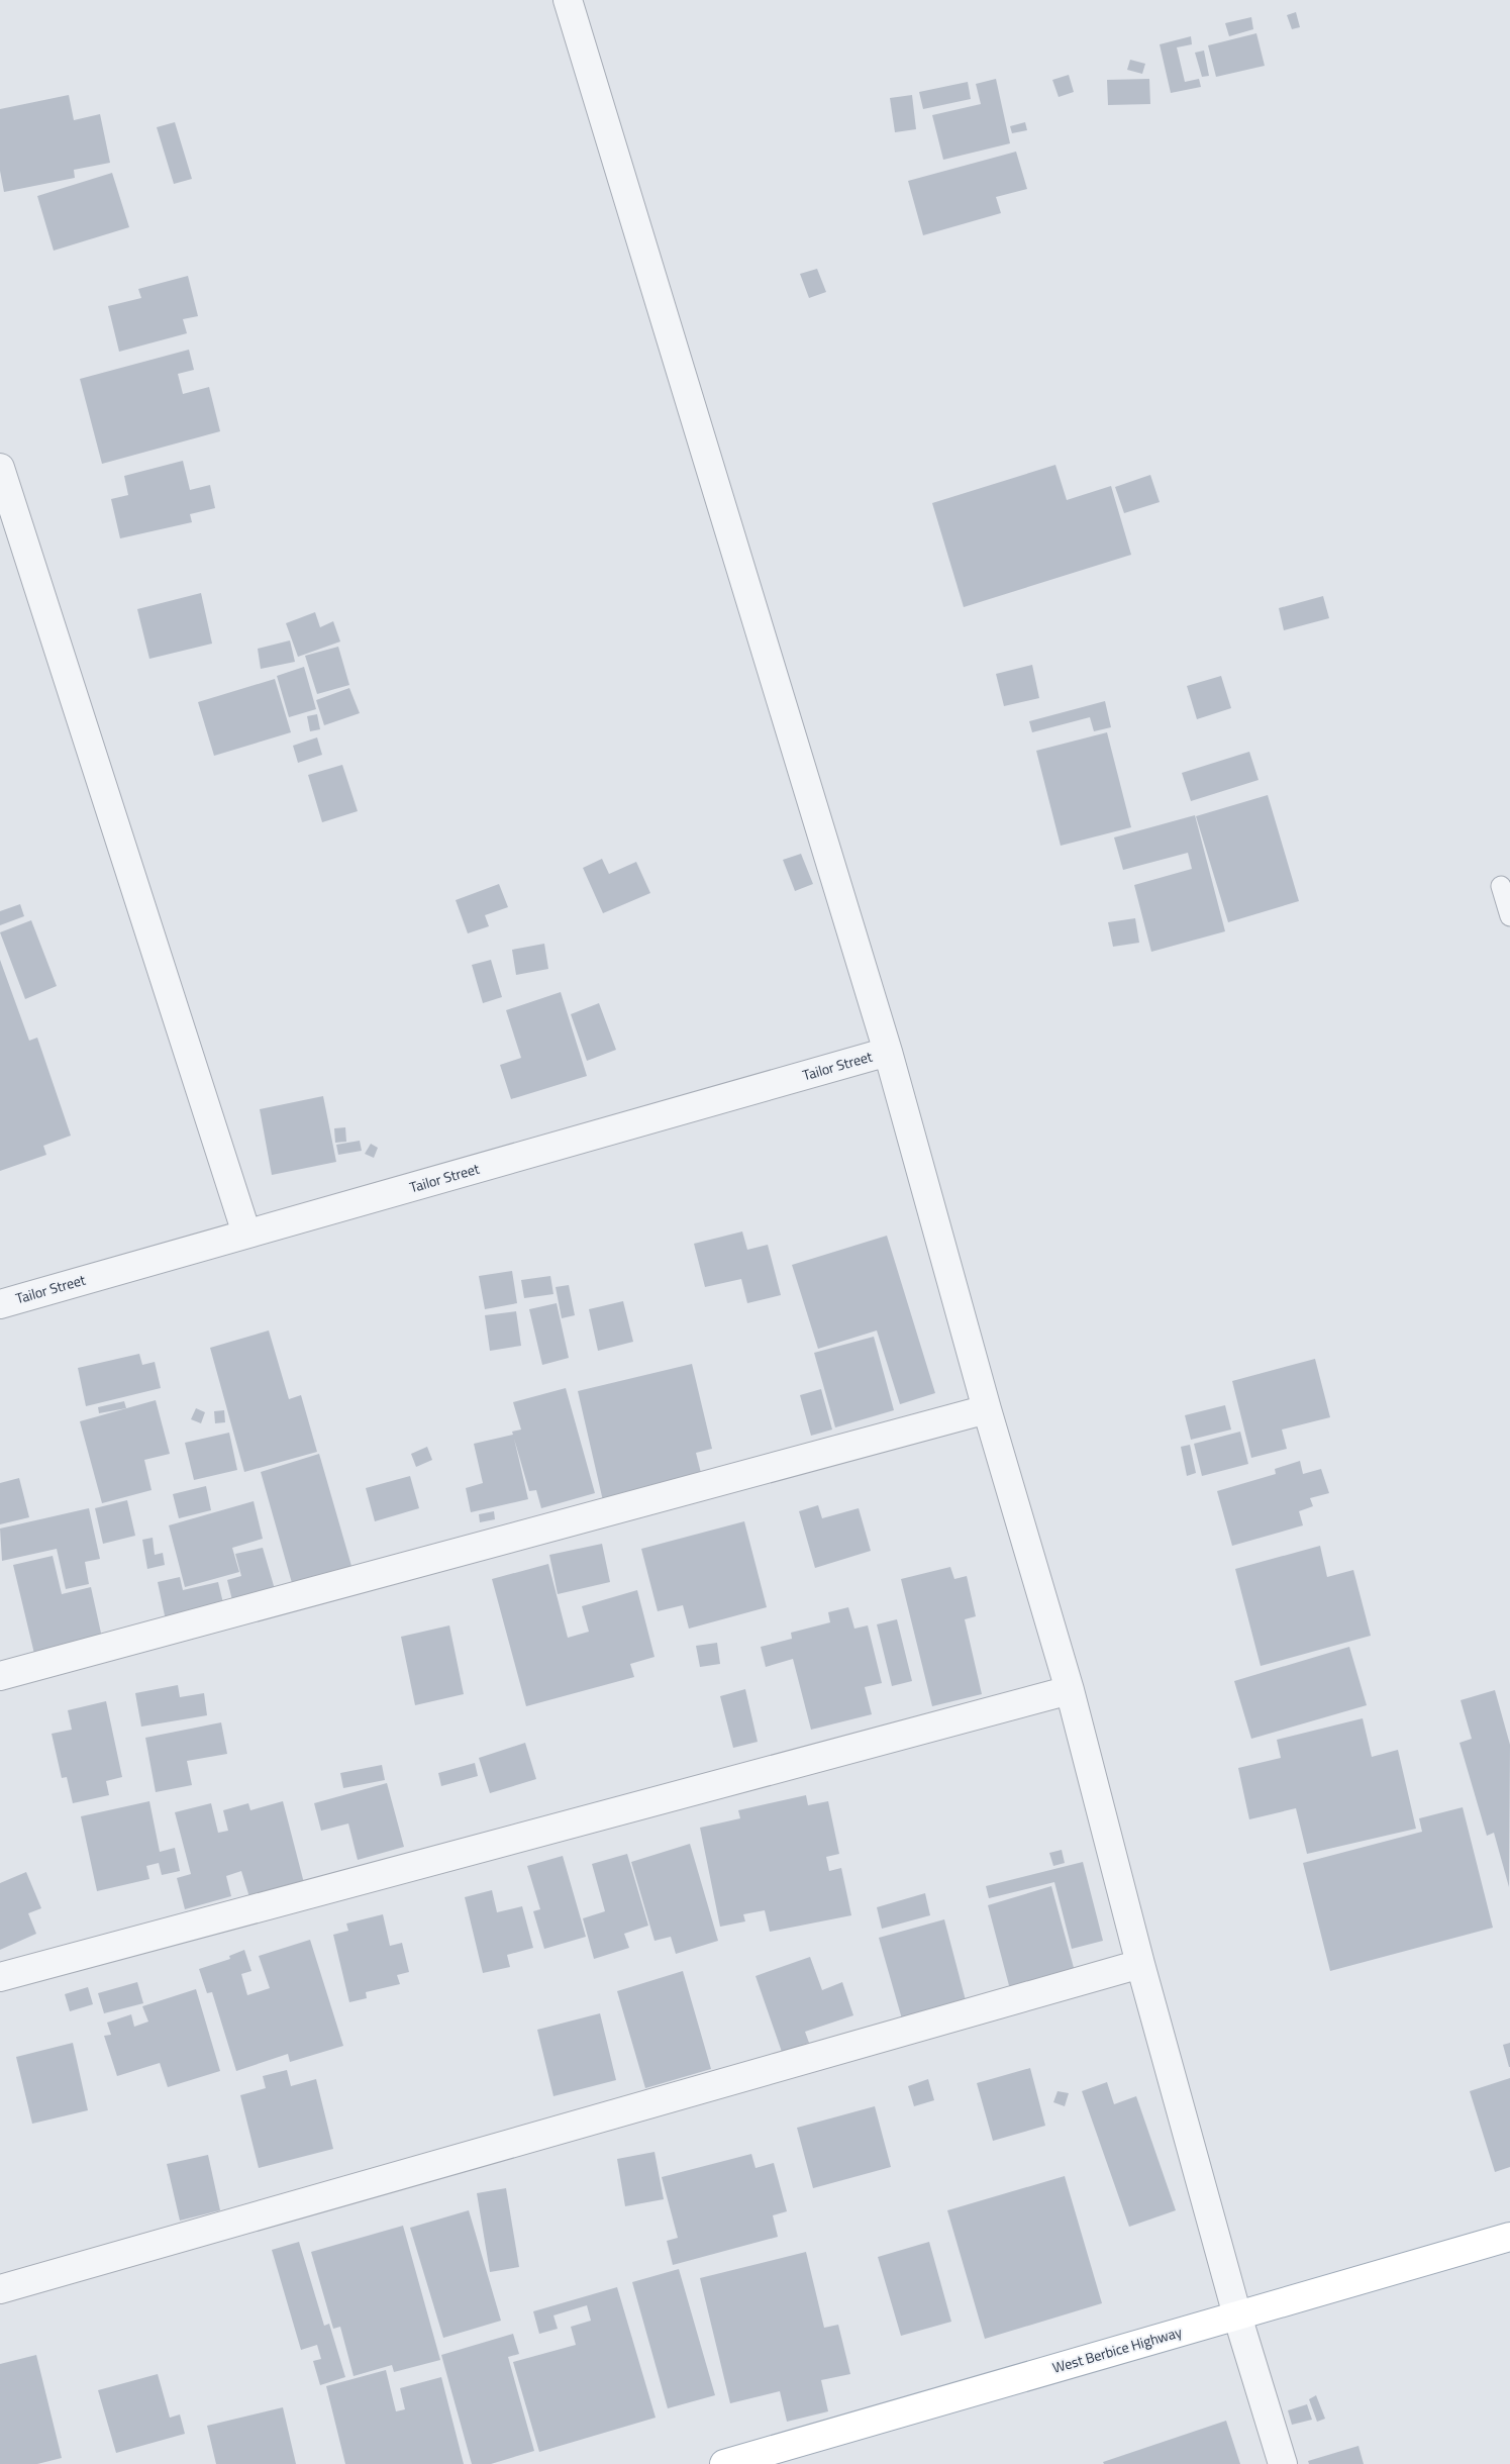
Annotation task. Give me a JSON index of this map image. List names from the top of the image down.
{
  "streets": {
    "main road": ["West Berbice Highway"],
    "street": ["Tailor Street"]
  }
}
